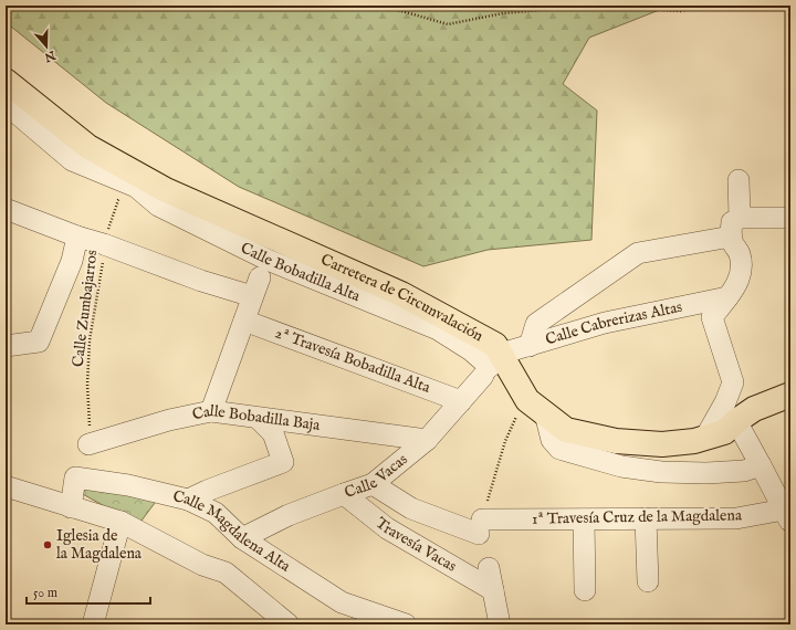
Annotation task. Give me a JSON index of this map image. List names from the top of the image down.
{
  "streets": {
    "main road": ["Carretera de Circunvalación"],
    "street": [
      "Calle Bobadilla Alta",
      "Calle Cabrerizas Altas",
      "2ª Travesía Bobadilla Alta",
      "Calle Bobadilla Baja",
      "Calle Vacas",
      "1ª Travesía Cruz de la Magdalena",
      "Calle Magdalena Alta",
      "Travesía Vacas"
    ],
    "path": ["Calle Zumbajarros"]
  },
  "crossings": [
    ["Calle Bobadilla Alta", "Carretera de Circunvalación"],
    ["Calle Bobadilla Alta", "Calle Zumbajarros"],
    ["Calle Bobadilla Alta", "Calle Cabrerizas Altas"],
    ["Calle Bobadilla Alta", "Calle Vacas"],
    ["Carretera de Circunvalación", "Calle Cabrerizas Altas"],
    ["Carretera de Circunvalación", "Calle Vacas"],
    ["Calle Zumbajarros", "Calle Bobadilla Baja"],
    ["Calle Cabrerizas Altas", "Calle Vacas"],
    ["2ª Travesía Bobadilla Alta", "Calle Vacas"],
    ["Calle Bobadilla Baja", "Calle Vacas"],
    ["Calle Vacas", "Calle Magdalena Alta"],
    ["Calle Vacas", "Travesía Vacas"],
    ["1ª Travesía Cruz de la Magdalena", "Travesía Vacas"]
  ],
  "places": ["Iglesia de la Magdalena"],
  "scale_bar": "50 m",
  "north": "bottom"
}
